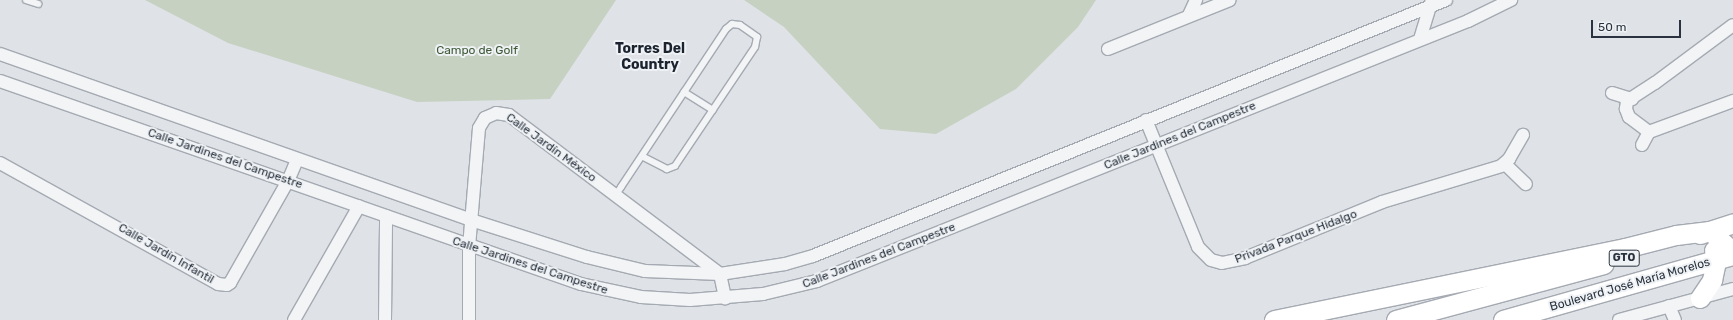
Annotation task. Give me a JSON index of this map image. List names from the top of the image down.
{
  "streets": {
    "main road": ["GTO", "Boulevard José María Morelos"],
    "street": [
      "Calle Jardines del Campestre",
      "Calle Jardín México",
      "Privada Parque Hidalgo",
      "Calle Jardín Infantil"
    ]
  },
  "crossings": [
    ["Calle Jardines del Campestre", "Calle Jardín México"],
    ["Calle Jardines del Campestre", "Privada Parque Hidalgo"],
    ["Calle Jardines del Campestre", "Calle Jardín Infantil"]
  ],
  "districts": ["Torres Del Country"],
  "parks": ["Campo de Golf"],
  "scale_bar": "50 m"
}
